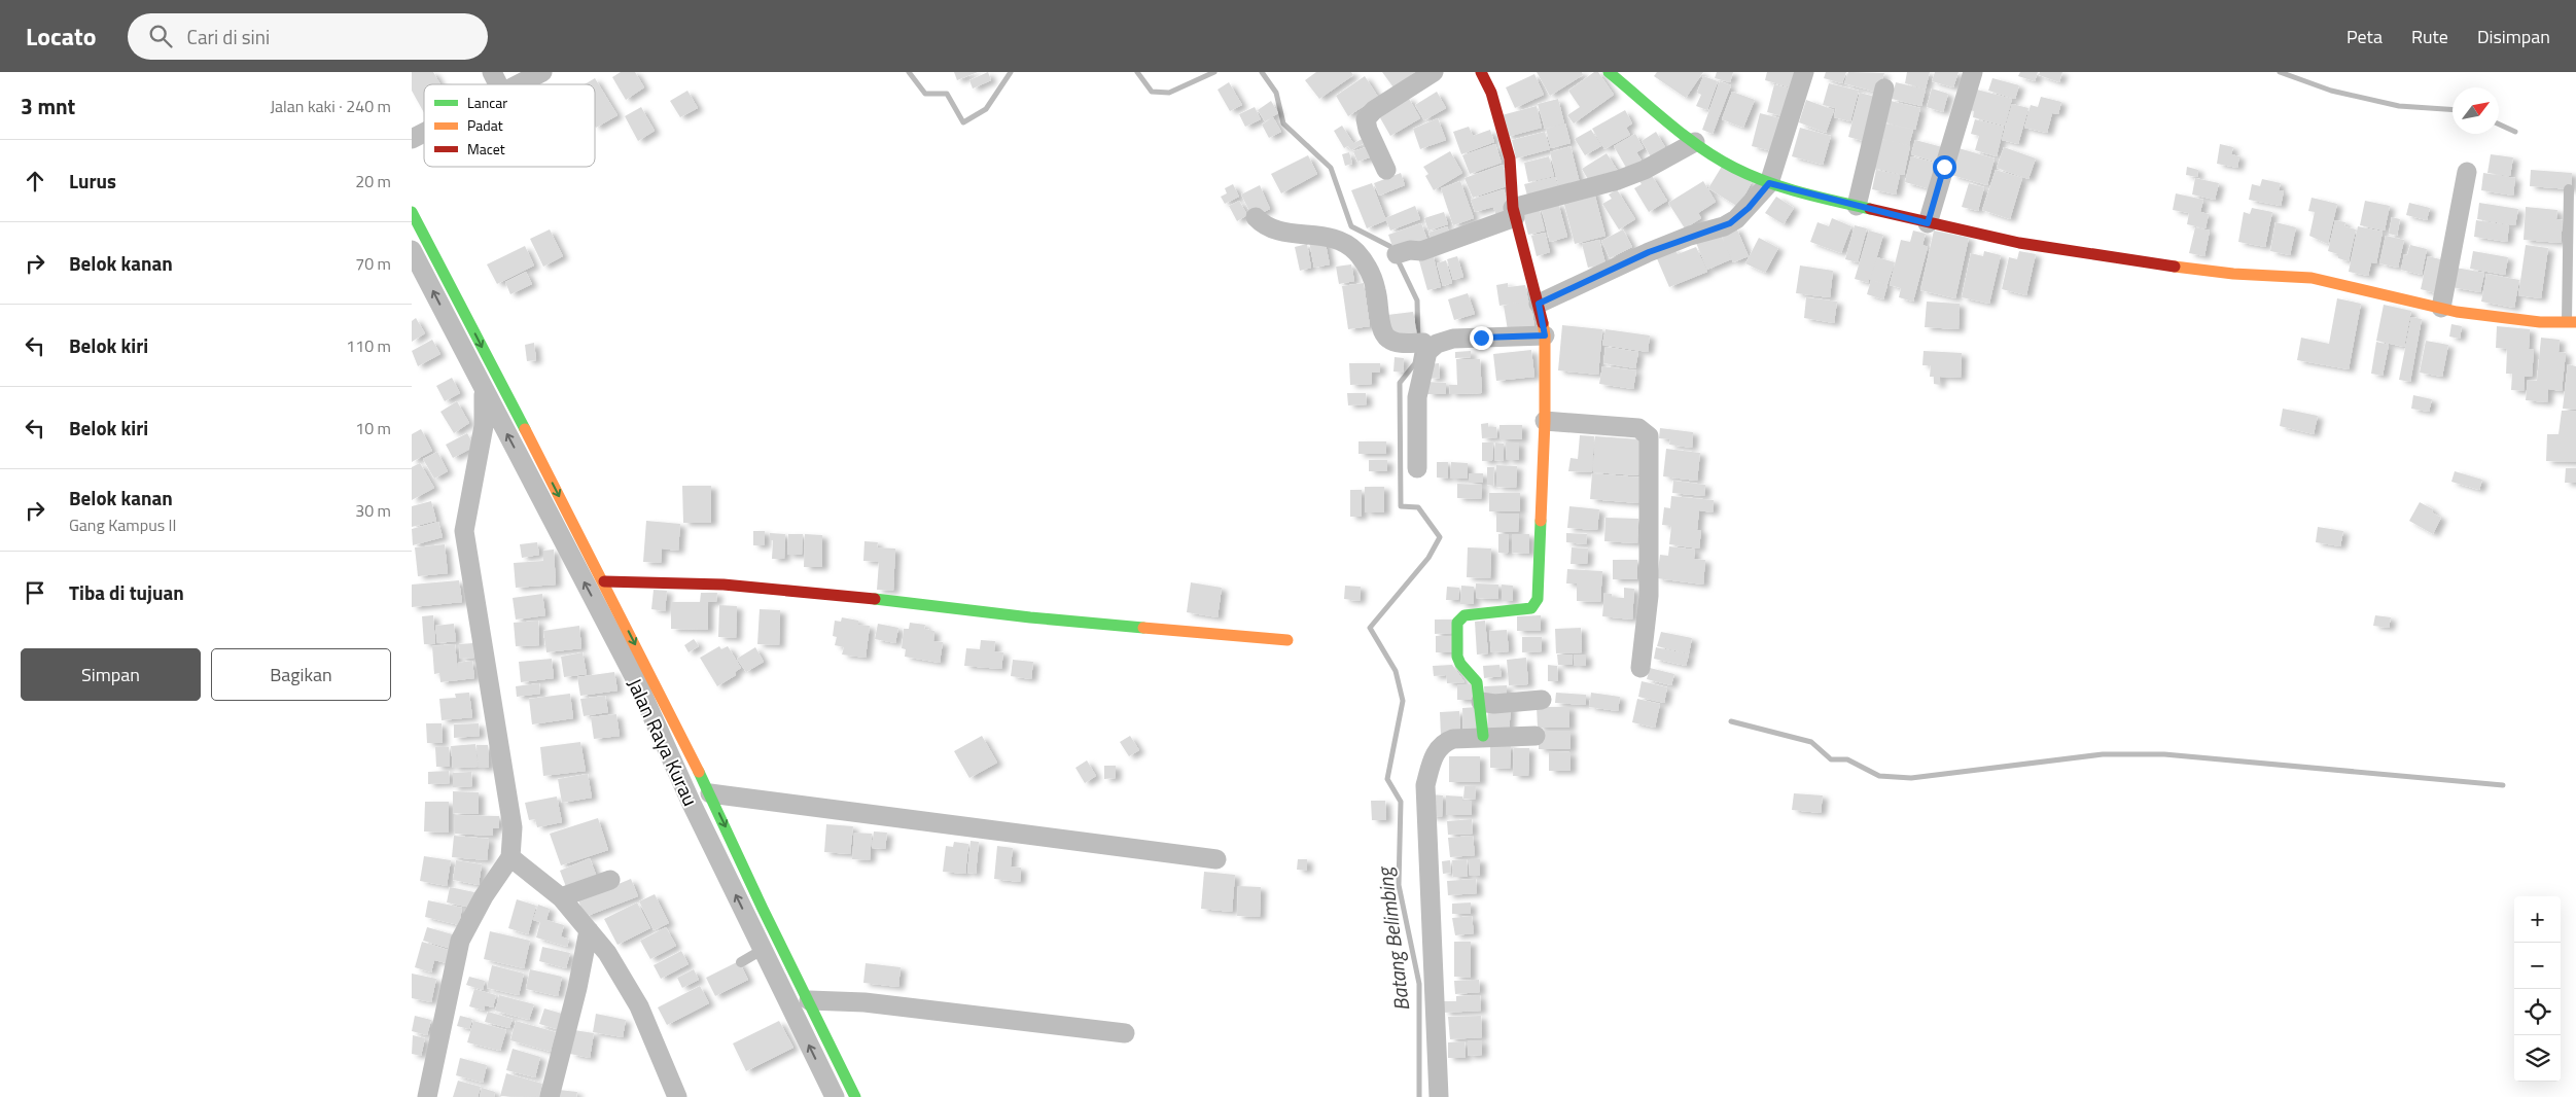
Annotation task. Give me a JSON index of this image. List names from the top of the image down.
{
  "streets": {
    "street": ["Jalan Raya Kurau"]
  },
  "water": ["Batang Belimbing"],
  "legend": ["Lancar", "Padat", "Macet"],
  "north": "top right",
  "page": {
    "header": "Locato",
    "search": "Cari di sini",
    "nav": ["Peta", "Rute", "Disimpan"],
    "heading": ["3 mnt", "Jalan kaki · 240 m"],
    "list": [
      ["Lurus", "20 m"],
      ["Belok kanan", "70 m"],
      ["Belok kiri", "110 m"],
      ["Belok kiri", "10 m"],
      ["Belok kanan", "Gang Kampus II", "30 m"],
      "Tiba di tujuan"
    ],
    "buttons": ["Simpan", "Bagikan"],
    "map_buttons": ["+", "−"]
  }
}
